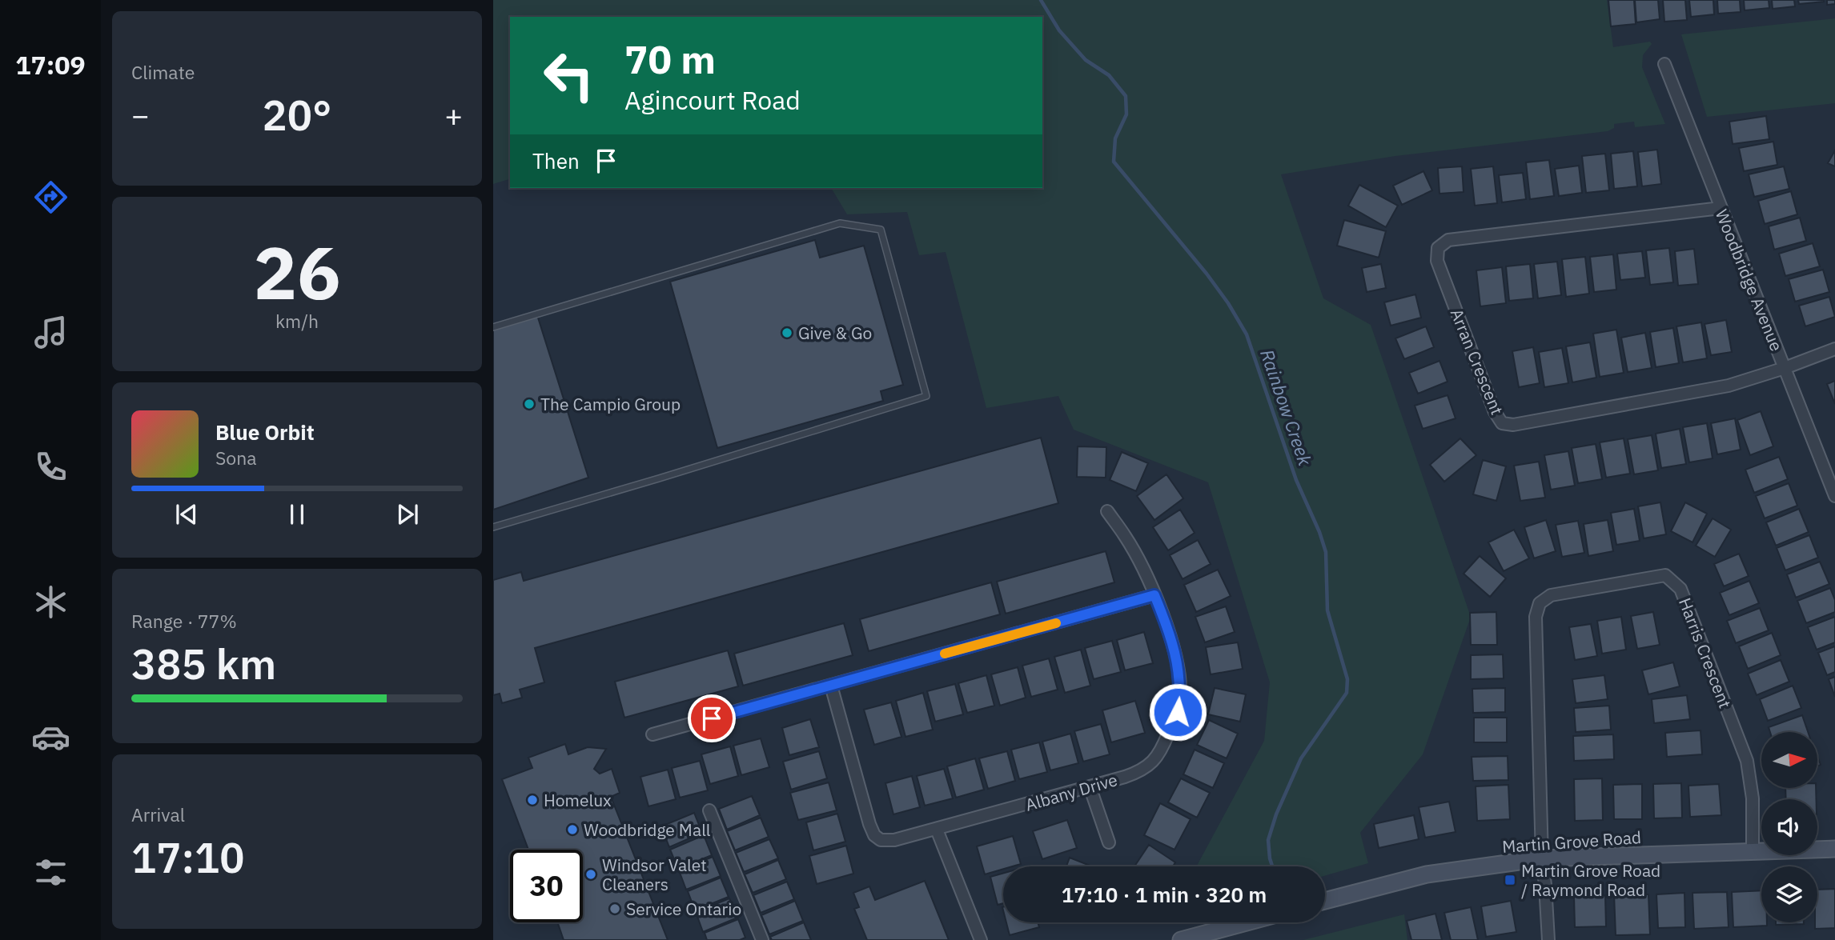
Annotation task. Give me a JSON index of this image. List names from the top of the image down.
{
  "streets": {
    "street": [
      "Woodbridge Avenue",
      "Arran Crescent",
      "Harris Crescent",
      "Albany Drive",
      "Martin Grove Road"
    ]
  },
  "crossings": [
    ["Woodbridge Avenue", "Arran Crescent"],
    ["Harris Crescent", "Martin Grove Road"]
  ],
  "water": ["Rainbow Creek"],
  "places": {
    "other": [
      "Give & Go",
      "The Campio Group",
      "Homelux",
      "Woodbridge Mall",
      "Windsor Valet Cleaners",
      "Service Ontario"
    ],
    "transit": ["Martin Grove Road / Raymond Road"]
  },
  "north": "right",
  "page": {
    "tabs": "17:09",
    "tile": [
      "Climate",
      ["26", "km/h"],
      ["Range · 77%", "385 km"],
      ["Arrival", "17:10"]
    ],
    "turn": ["70 m", "Agincourt Road"],
    "heat": ["−", "20°", "+"],
    "then": "Then",
    "song": ["Blue Orbit", "Sona"],
    "limit": "30",
    "trip": "17:10 · 1 min · 320 m"
  }
}
